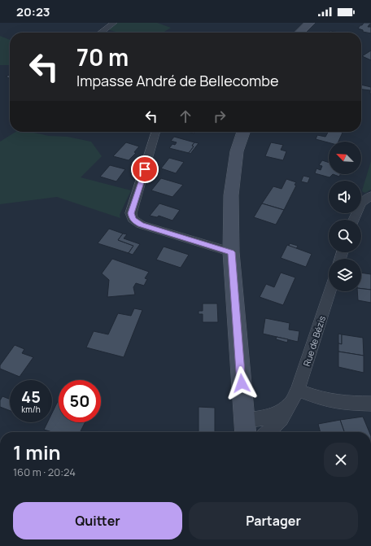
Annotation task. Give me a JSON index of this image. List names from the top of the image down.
{
  "streets": {
    "street": ["Rue de Bézis"]
  },
  "north": "top left",
  "page": {
    "status": "20:23",
    "turn": ["70 m", "Impasse André de Bellecombe"],
    "speed": "45 km/h",
    "limit": "50",
    "heading": ["1 min", "160 m · 20:24"],
    "buttons": ["Quitter", "Partager"]
  }
}
